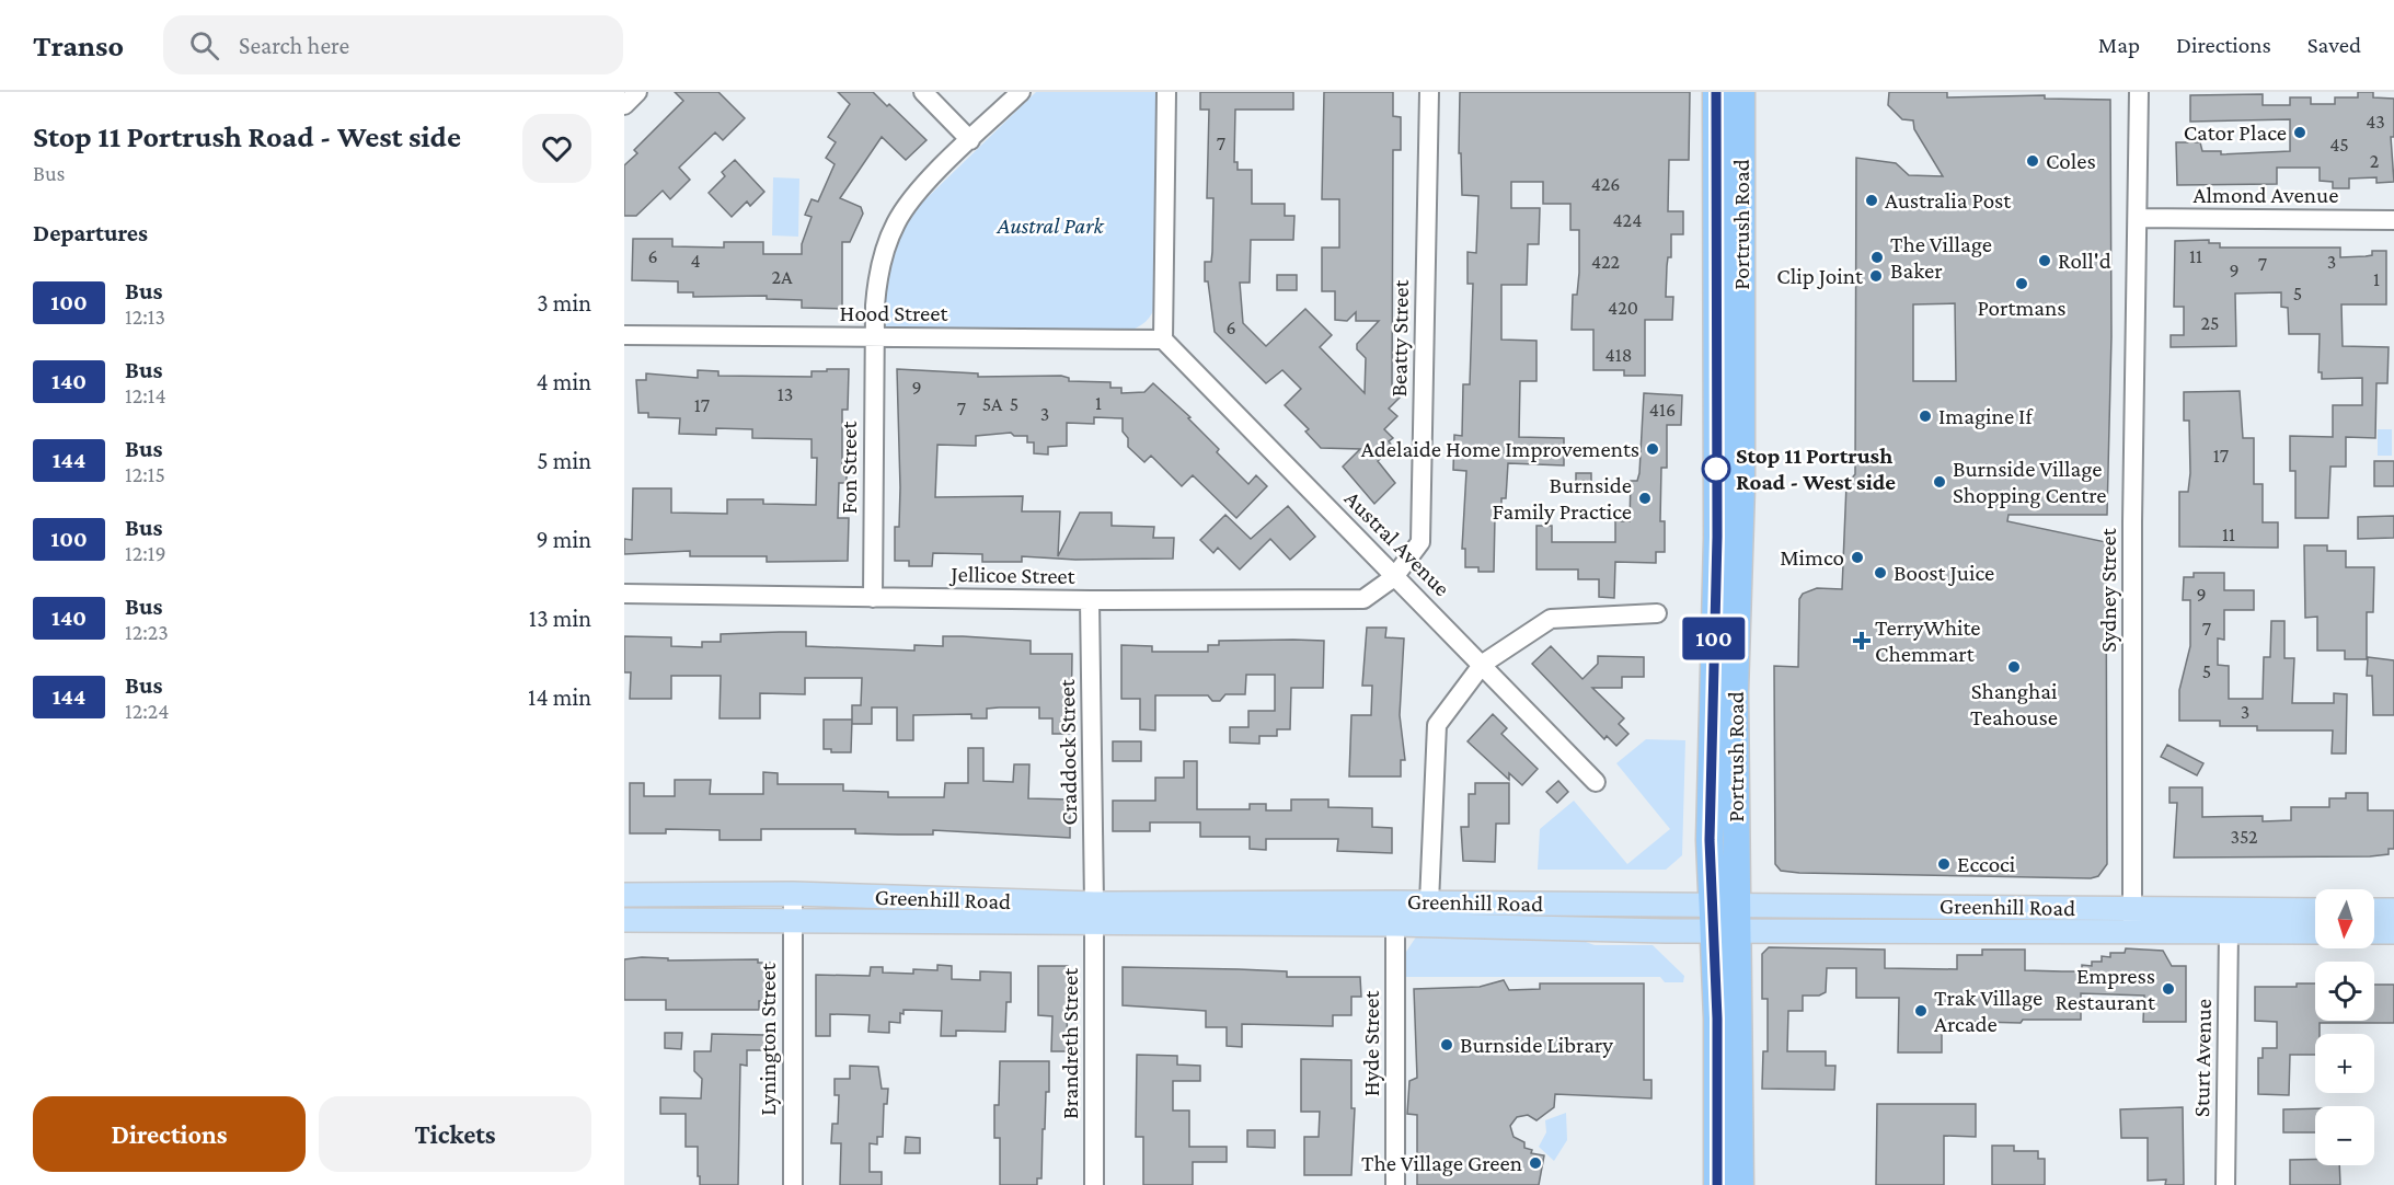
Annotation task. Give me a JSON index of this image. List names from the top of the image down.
{
  "streets": {
    "highway": ["Portrush Road"],
    "main road": ["Greenhill Road"],
    "street": [
      "Almond Avenue",
      "Hood Street",
      "Beatty Street",
      "Fon Street",
      "Austral Avenue",
      "Jellicoe Street",
      "Sydney Street",
      "Craddock Street",
      "Lynington Street",
      "Brandreth Street",
      "Hyde Street",
      "Sturt Avenue"
    ]
  },
  "crossings": [
    ["Almond Avenue", "Sydney Street"],
    ["Portrush Road", "Greenhill Road"],
    ["Hood Street", "Fon Street"],
    ["Hood Street", "Austral Avenue"],
    ["Beatty Street", "Austral Avenue"],
    ["Beatty Street", "Jellicoe Street"],
    ["Fon Street", "Jellicoe Street"],
    ["Austral Avenue", "Jellicoe Street"],
    ["Jellicoe Street", "Craddock Street"],
    ["Sydney Street", "Greenhill Road"],
    ["Craddock Street", "Greenhill Road"],
    ["Craddock Street", "Brandreth Street"],
    ["Greenhill Road", "Lynington Street"],
    ["Greenhill Road", "Brandreth Street"],
    ["Greenhill Road", "Hyde Street"],
    ["Greenhill Road", "Sturt Avenue"]
  ],
  "parks": ["Austral Park"],
  "places": {
    "other": [
      "Cator Place",
      "Coles",
      "Australia Post",
      "The Village Baker",
      "Roll'd",
      "Clip Joint",
      "Portmans",
      "Imagine If",
      "Adelaide Home Improvements",
      "Stop 11 Portrush Road - West side",
      "Burnside Village Shopping Centre",
      "Burnside Family Practice",
      "Mimco",
      "Boost Juice",
      "Shanghai Teahouse",
      "Eccoci",
      "Empress Restaurant",
      "Trak Village Arcade",
      "Burnside Library",
      "The Village Green"
    ],
    "health": ["TerryWhite Chemmart"]
  },
  "lines": ["bus line 100"],
  "house_numbers": [
    "43",
    "7",
    "45",
    "2",
    "426",
    "424",
    "6",
    "11",
    "4",
    "422",
    "3",
    "7",
    "9",
    "2A",
    "1",
    "5",
    "420",
    "25",
    "6",
    "418",
    "9",
    "13",
    "1",
    "5A",
    "5",
    "17",
    "7",
    "416",
    "3",
    "17",
    "11",
    "9",
    "7",
    "5",
    "3",
    "352"
  ],
  "north": "bottom",
  "page": {
    "header": "Transo",
    "search": "Search here",
    "nav": ["Map", "Directions", "Saved"],
    "heading": [
      ["Stop 11 Portrush Road - West side", "Bus"],
      "Departures"
    ],
    "on_map": "100",
    "list": [
      {
        "mark": "100",
        "name": "Bus",
        "note": "12:13",
        "value": "3 min"
      },
      {
        "mark": "140",
        "name": "Bus",
        "note": "12:14",
        "value": "4 min"
      },
      {
        "mark": "144",
        "name": "Bus",
        "note": "12:15",
        "value": "5 min"
      },
      {
        "mark": "100",
        "name": "Bus",
        "note": "12:19",
        "value": "9 min"
      },
      {
        "mark": "140",
        "name": "Bus",
        "note": "12:23",
        "value": "13 min"
      },
      {
        "mark": "144",
        "name": "Bus",
        "note": "12:24",
        "value": "14 min"
      }
    ],
    "map_buttons": ["+", "−"],
    "buttons": ["Directions", "Tickets"]
  }
}
